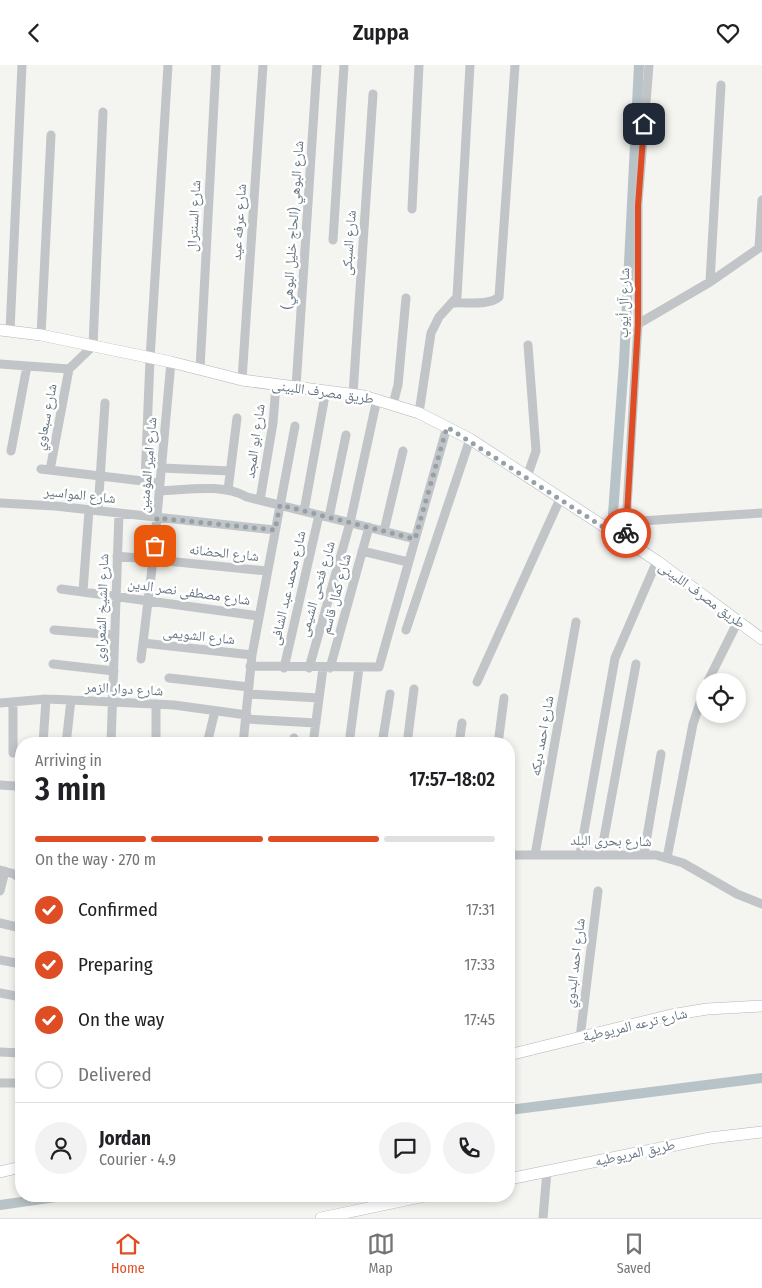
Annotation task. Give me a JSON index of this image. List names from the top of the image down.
{
  "streets": {
    "street": [
      "شارع السنترال",
      "شارع عرفه عيد",
      "شارع البوهي (الحاج خليل البوهي)",
      "شارع السبكى",
      "شارع آل أيوب",
      "طريق مصرف اللبينى",
      "شارع سبعاوي",
      "شارع ابو المجد",
      "شارع امير المؤمنين",
      "شارع المواسير",
      "شارع الحضانه",
      "شارع محمد عبد الشافى",
      "شارع فتحى الشيمى",
      "شارع مصطفى نصر الدين",
      "شارع كمال قاسم",
      "شارع الشيخ الشعراوى",
      "شارع الشويمى",
      "شارع دوار الزمر",
      "شارع احمد ديكه",
      "شارع بحرى البلد",
      "شارع احمد البدوي",
      "شارع ترعه المريوطية",
      "طريق المريوطيه"
    ]
  },
  "crossings": [
    ["شارع السنترال", "طريق مصرف اللبينى"],
    ["شارع عرفه عيد", "طريق مصرف اللبينى"],
    ["شارع البوهي (الحاج خليل البوهي)", "طريق مصرف اللبينى"],
    ["شارع السبكى", "طريق مصرف اللبينى"],
    ["شارع آل أيوب", "طريق مصرف اللبينى"],
    ["طريق مصرف اللبينى", "شارع ابو المجد"],
    ["طريق مصرف اللبينى", "شارع امير المؤمنين"],
    ["طريق مصرف اللبينى", "شارع فتحى الشيمى"],
    ["شارع امير المؤمنين", "شارع المواسير"],
    ["شارع امير المؤمنين", "شارع الحضانه"],
    ["شارع امير المؤمنين", "شارع مصطفى نصر الدين"],
    ["شارع امير المؤمنين", "شارع الشويمى"],
    ["شارع المواسير", "شارع مصطفى نصر الدين"],
    ["شارع المواسير", "شارع الشيخ الشعراوى"],
    ["شارع الحضانه", "شارع مصطفى نصر الدين"],
    ["شارع الحضانه", "شارع الشيخ الشعراوى"],
    ["شارع مصطفى نصر الدين", "شارع الشيخ الشعراوى"],
    ["شارع مصطفى نصر الدين", "شارع الشويمى"],
    ["شارع مصطفى نصر الدين", "شارع دوار الزمر"],
    ["شارع كمال قاسم", "شارع دوار الزمر"],
    ["شارع الشيخ الشعراوى", "شارع دوار الزمر"],
    ["شارع احمد ديكه", "شارع بحرى البلد"],
    ["شارع احمد البدوي", "شارع ترعه المريوطية"]
  ],
  "page": {
    "header": "Zuppa",
    "heading": ["3 min", "Arriving in", "17:57–18:02"],
    "panel": ["Jordan", "Courier · 4.9"],
    "bar": "On the way · 270 m",
    "list": [
      ["Confirmed", "17:31"],
      ["Preparing", "17:33"],
      ["On the way", "17:45"],
      "Delivered"
    ],
    "tabs": ["Home", "Map", "Saved"]
  }
}
